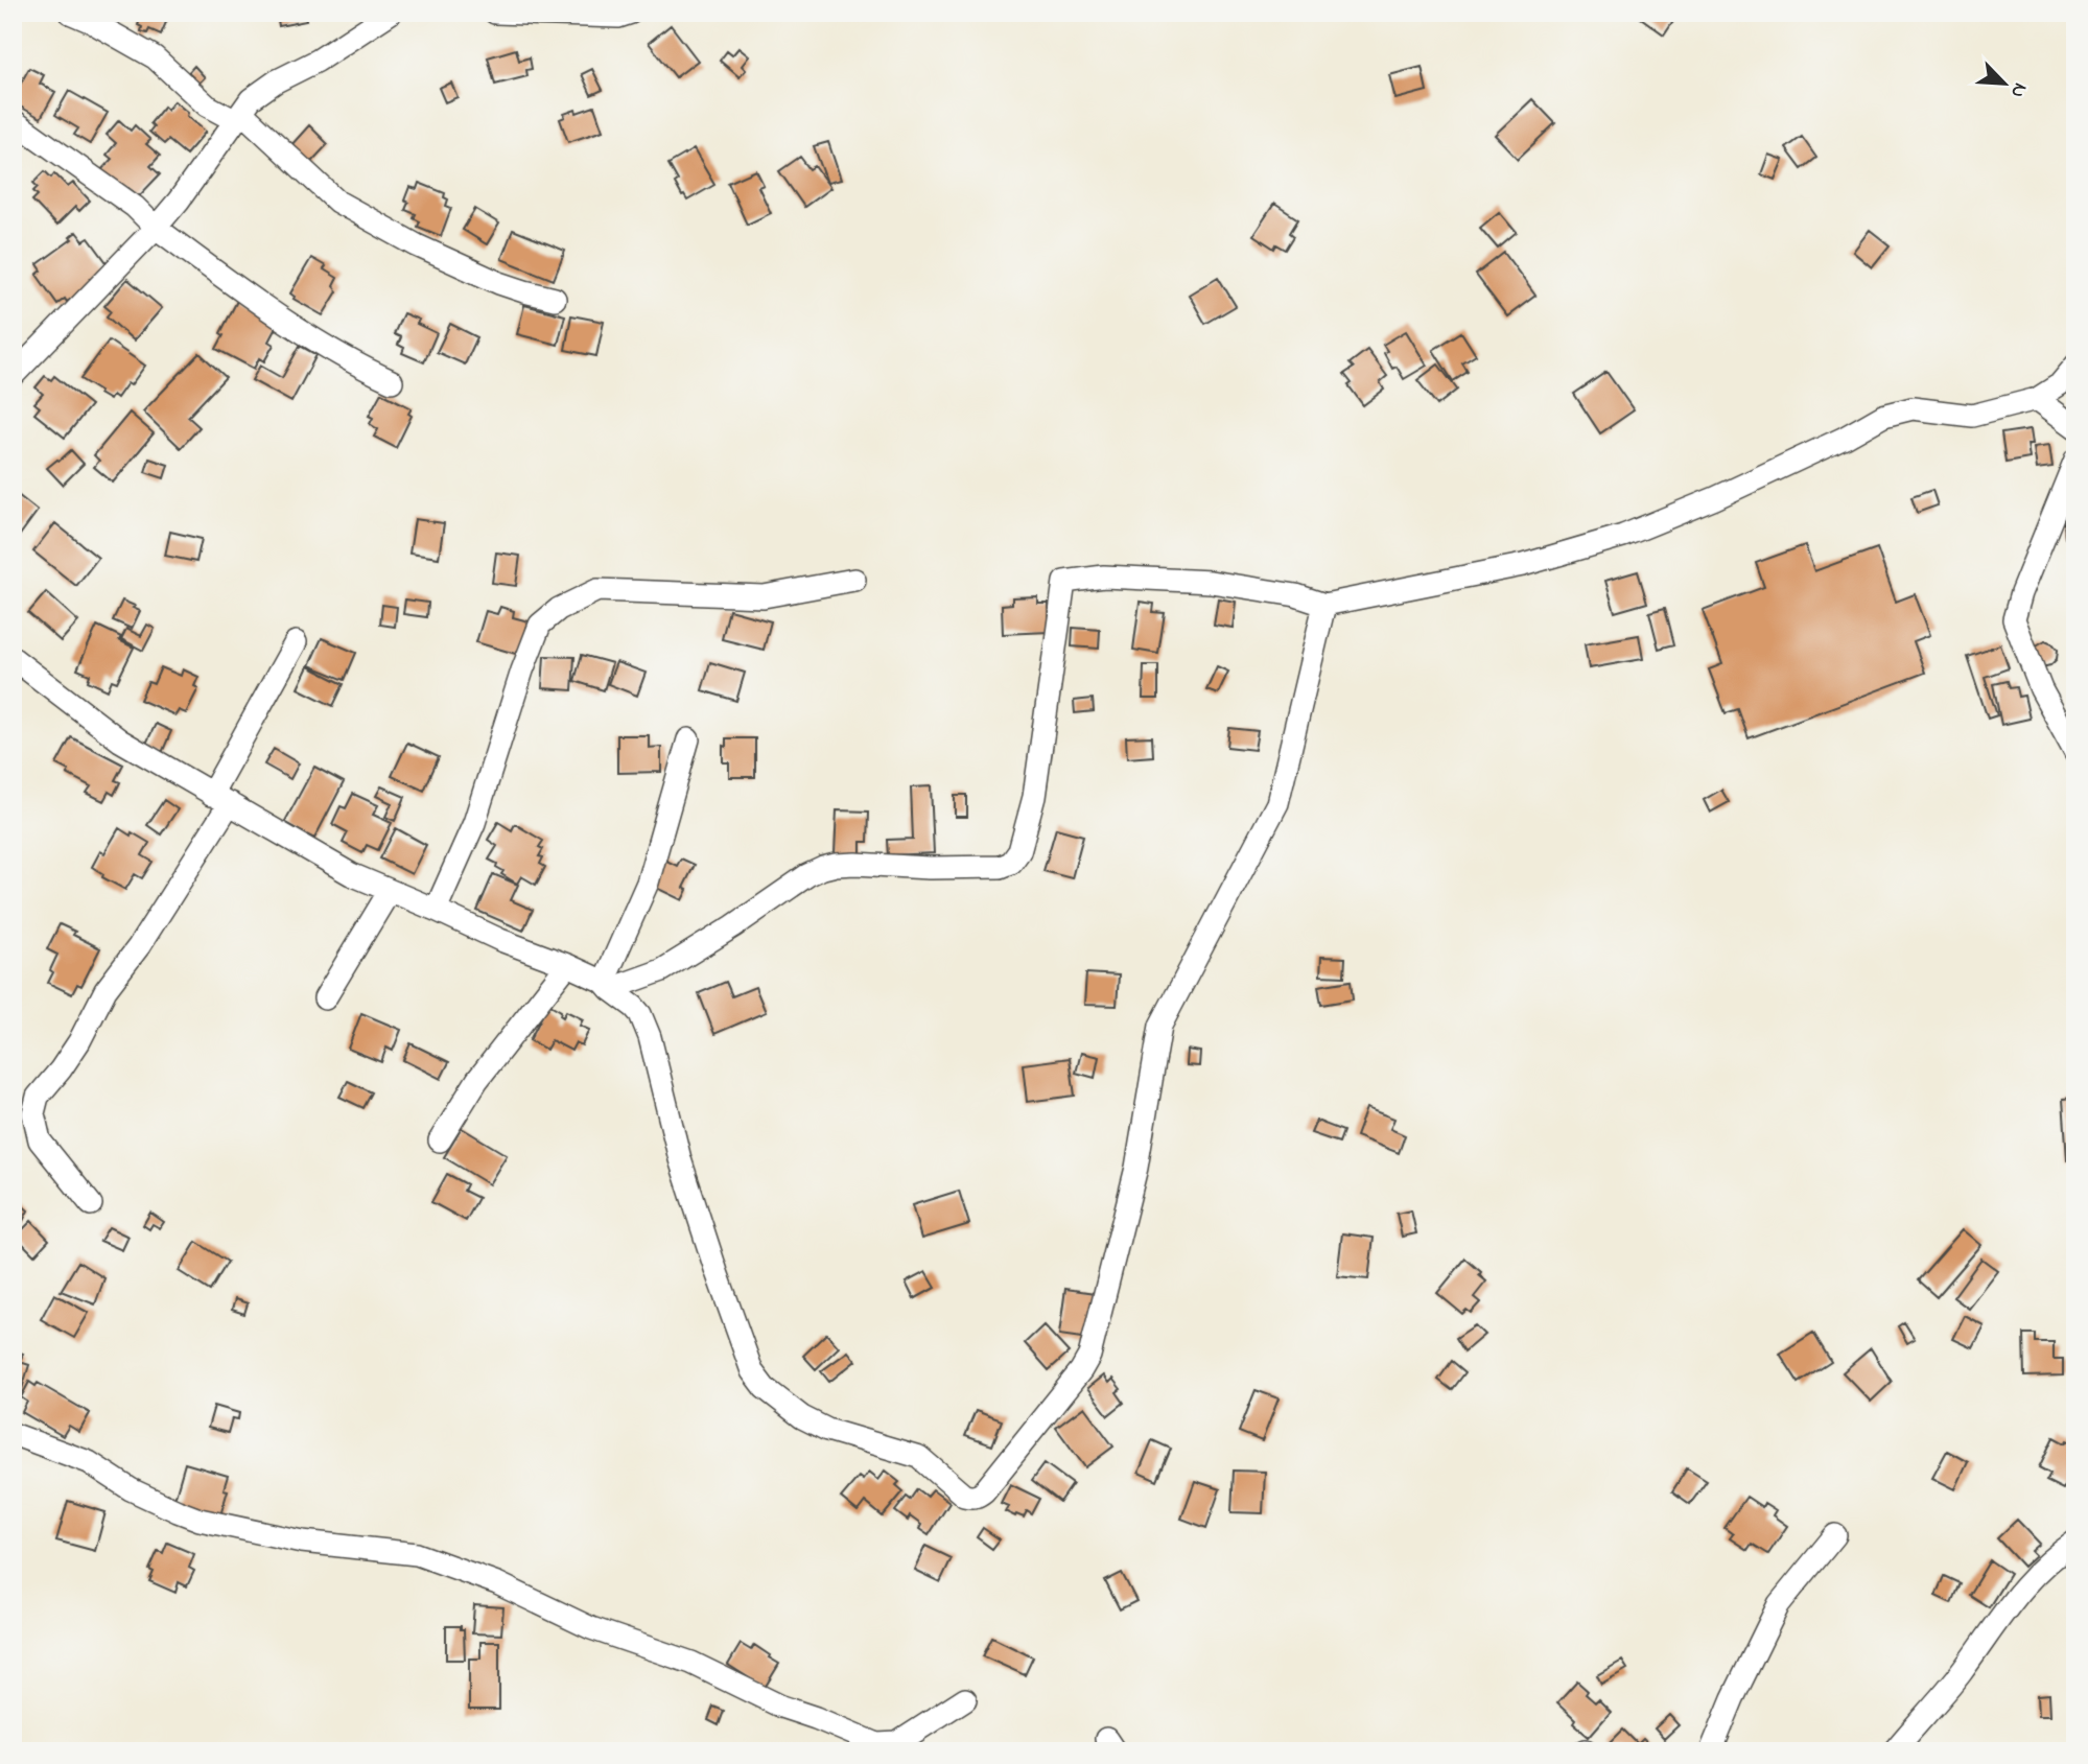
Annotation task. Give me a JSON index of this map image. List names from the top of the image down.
{
  "north": "bottom right"
}
